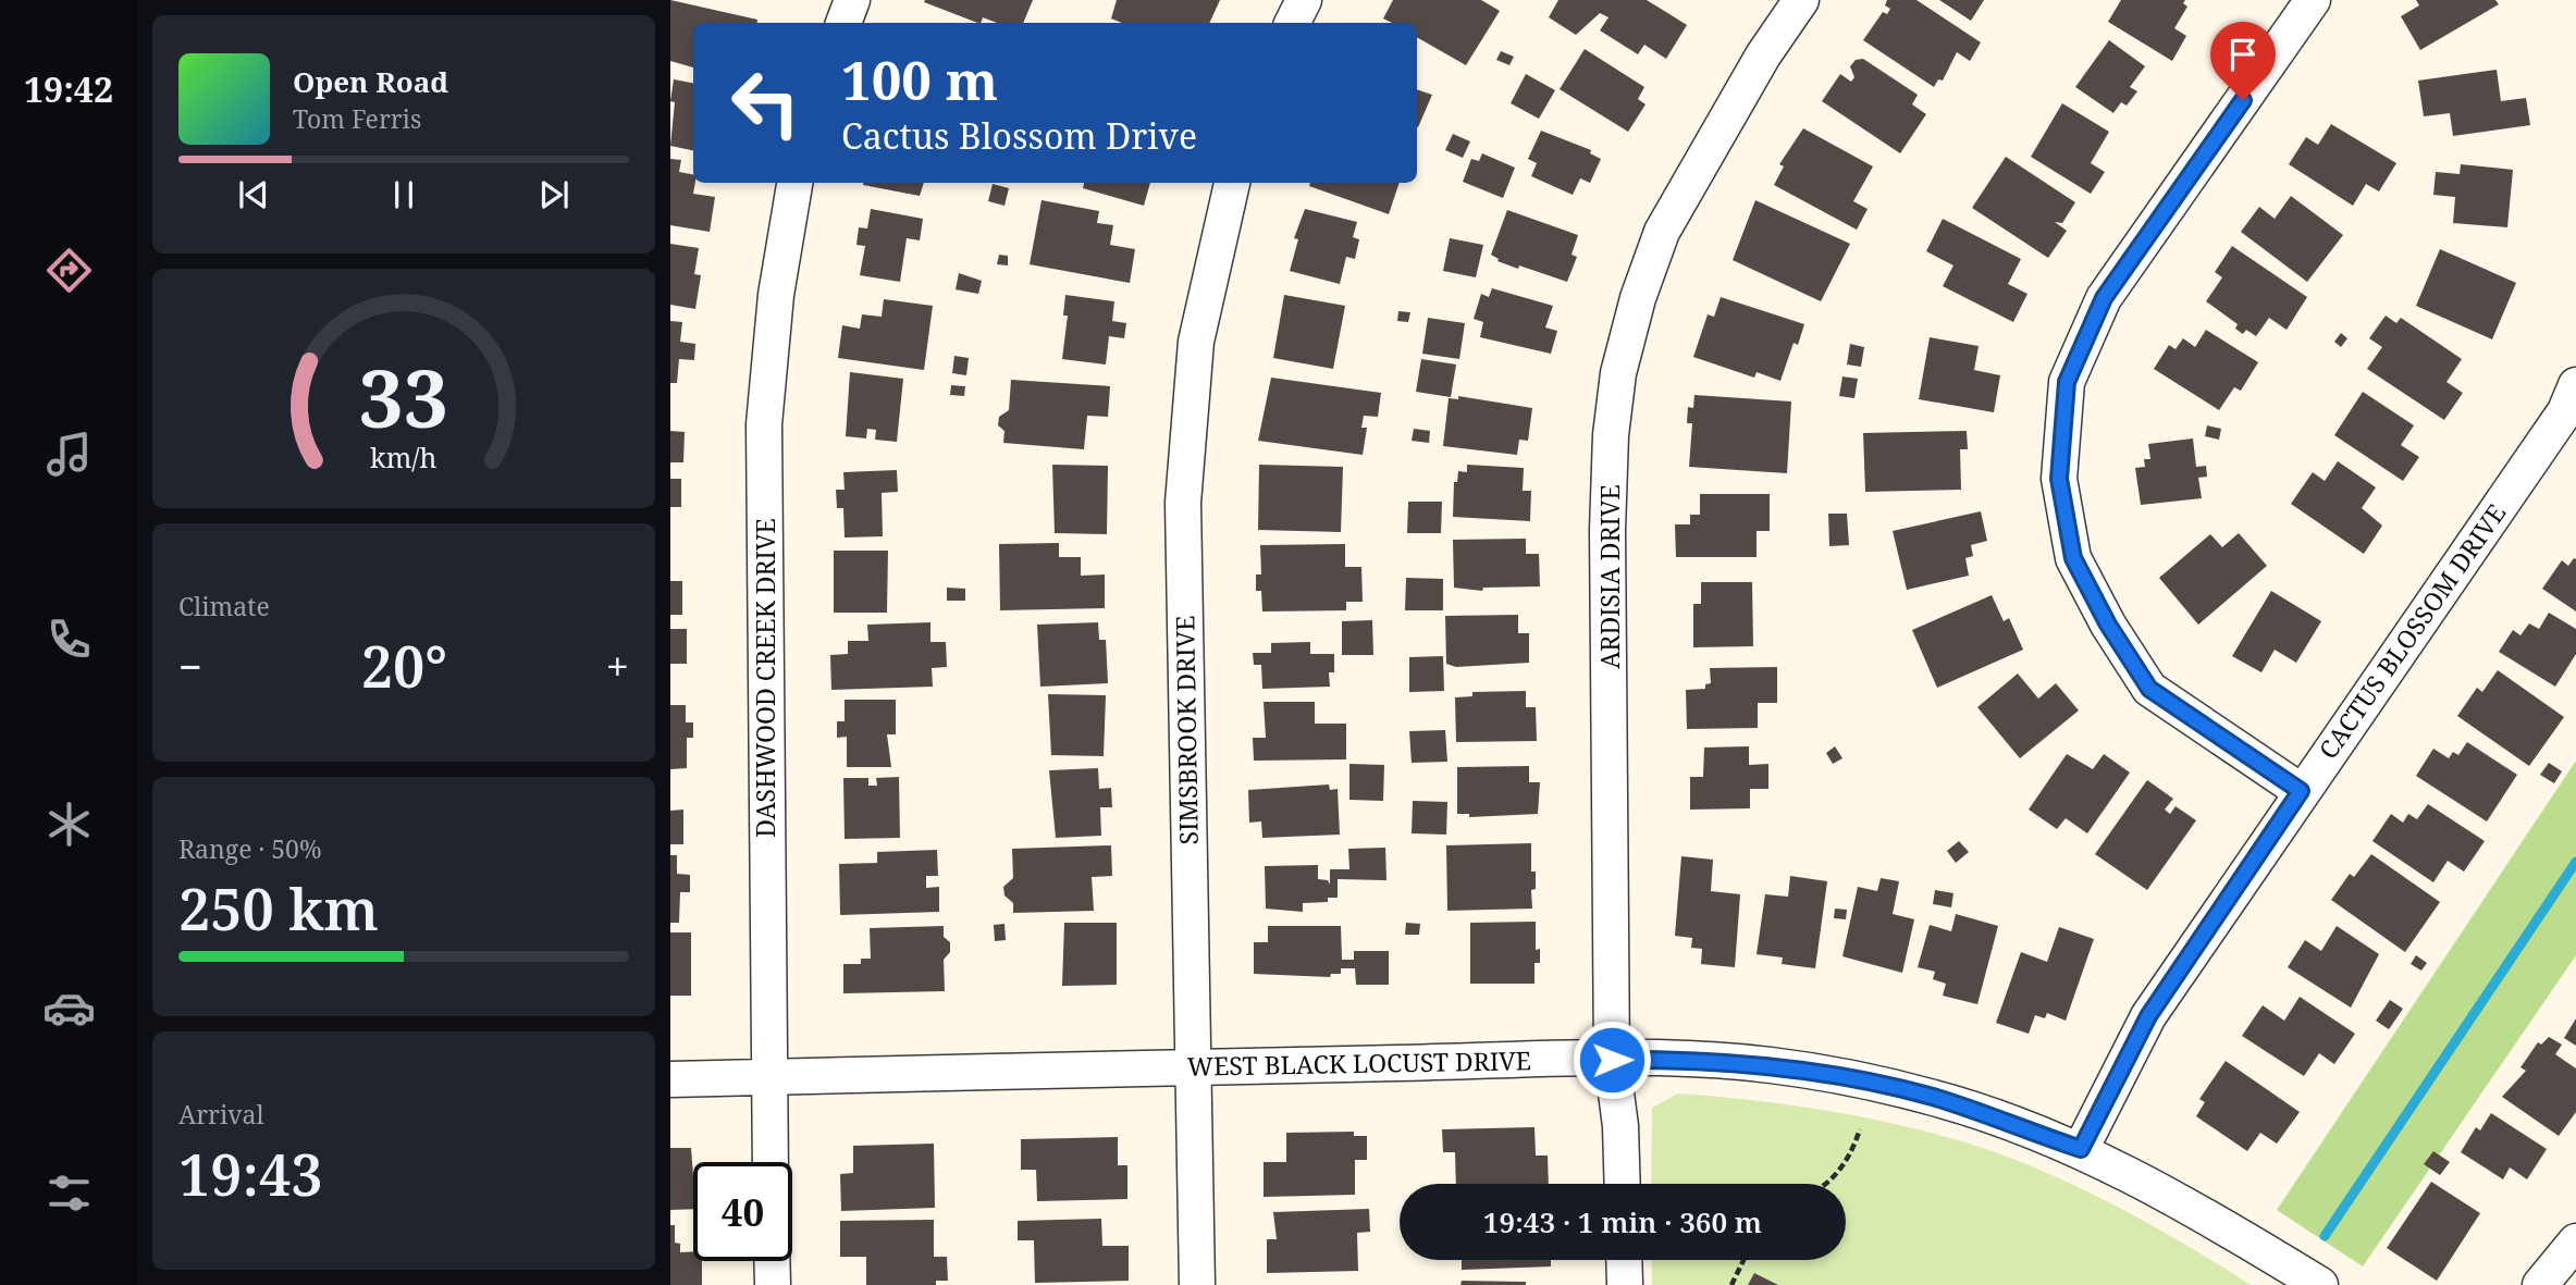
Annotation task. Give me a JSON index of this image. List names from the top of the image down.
{
  "streets": {
    "street": [
      "ARDISIA DRIVE",
      "CACTUS BLOSSOM DRIVE",
      "DASHWOOD CREEK DRIVE",
      "SIMSBROOK DRIVE",
      "WEST BLACK LOCUST DRIVE"
    ]
  },
  "crossings": [
    ["ARDISIA DRIVE", "WEST BLACK LOCUST DRIVE"],
    ["CACTUS BLOSSOM DRIVE", "WEST BLACK LOCUST DRIVE"],
    ["DASHWOOD CREEK DRIVE", "WEST BLACK LOCUST DRIVE"],
    ["SIMSBROOK DRIVE", "WEST BLACK LOCUST DRIVE"]
  ],
  "page": {
    "tabs": "19:42",
    "turn": ["100 m", "Cactus Blossom Drive"],
    "song": ["Open Road", "Tom Ferris"],
    "tile": [
      "Climate",
      ["Range · 50%", "250 km"],
      ["Arrival", "19:43"]
    ],
    "heat": ["−", "20°", "+"],
    "limit": "40",
    "trip": "19:43 · 1 min · 360 m",
    "gauge": ["33", "km/h"]
  }
}
